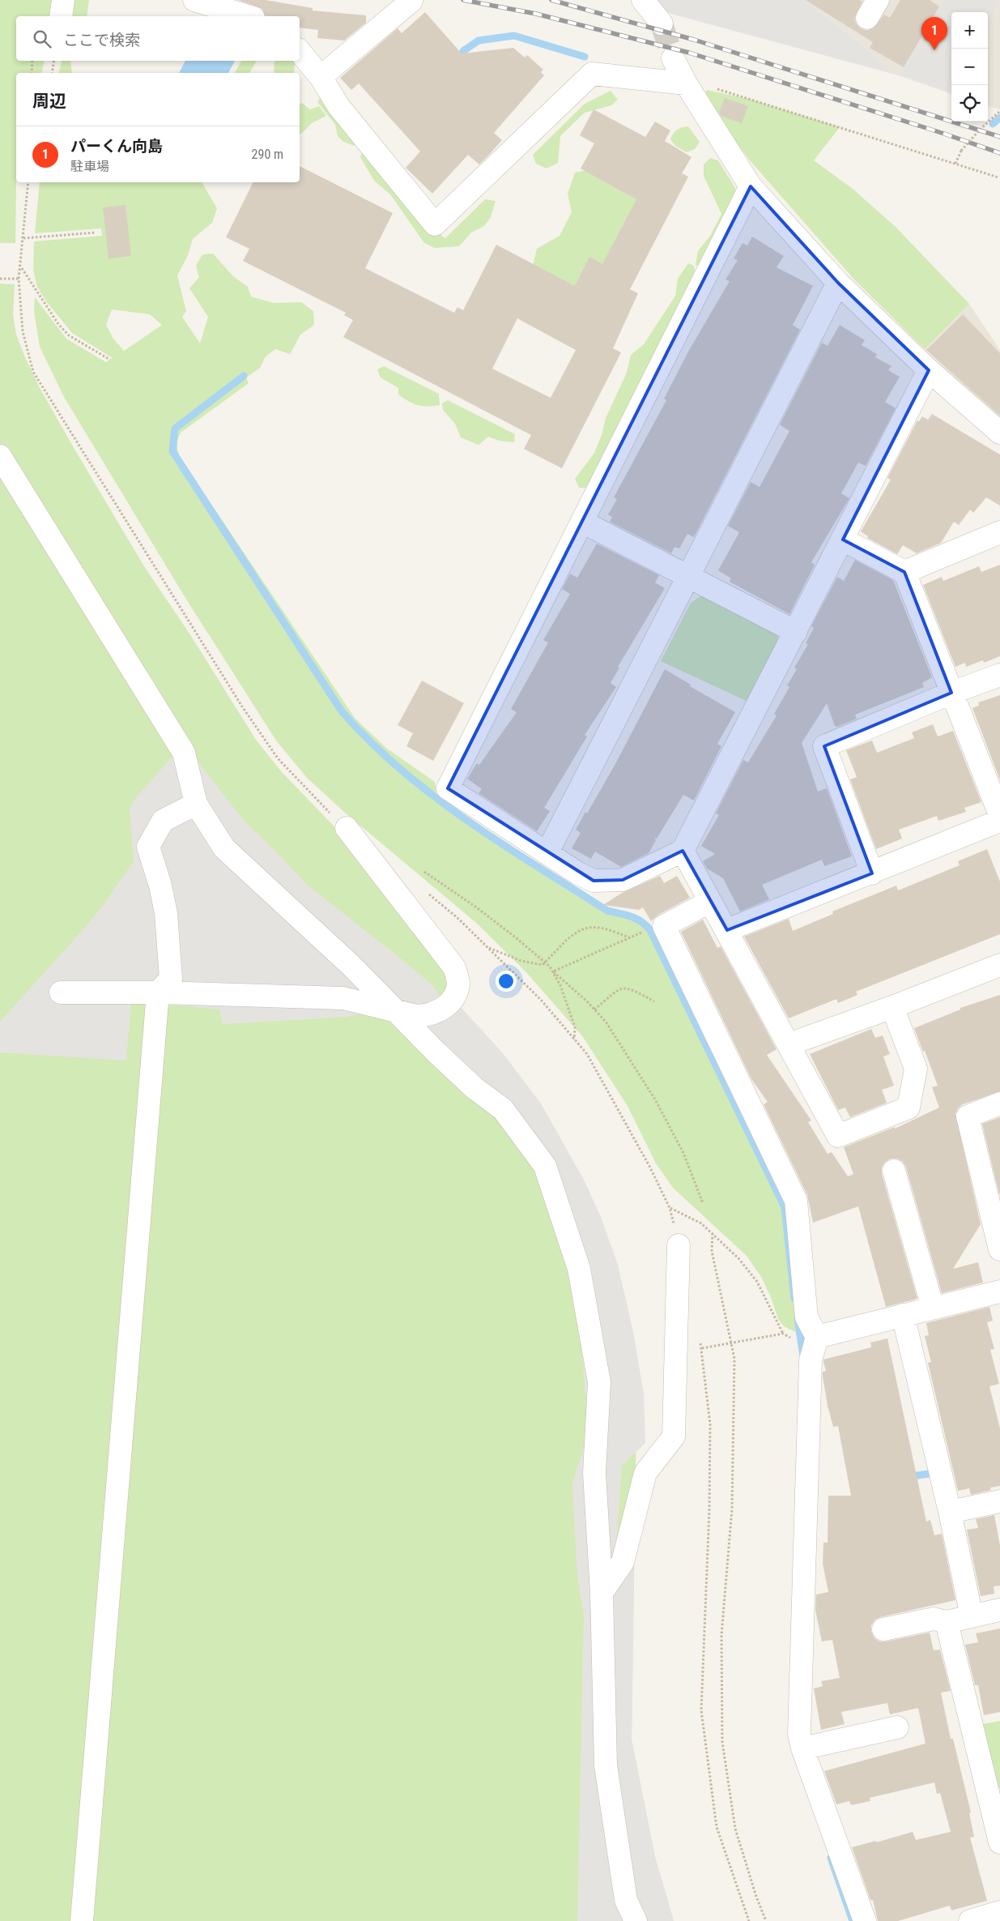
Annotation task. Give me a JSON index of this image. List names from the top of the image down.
{
  "page": {
    "map_buttons": ["+", "−"],
    "search": "ここで検索",
    "pins": "1",
    "heading": "周辺",
    "list": [
      {
        "mark": "1",
        "name": "パーくん向島",
        "note": "駐車場",
        "value": "290 m"
      }
    ]
  }
}
